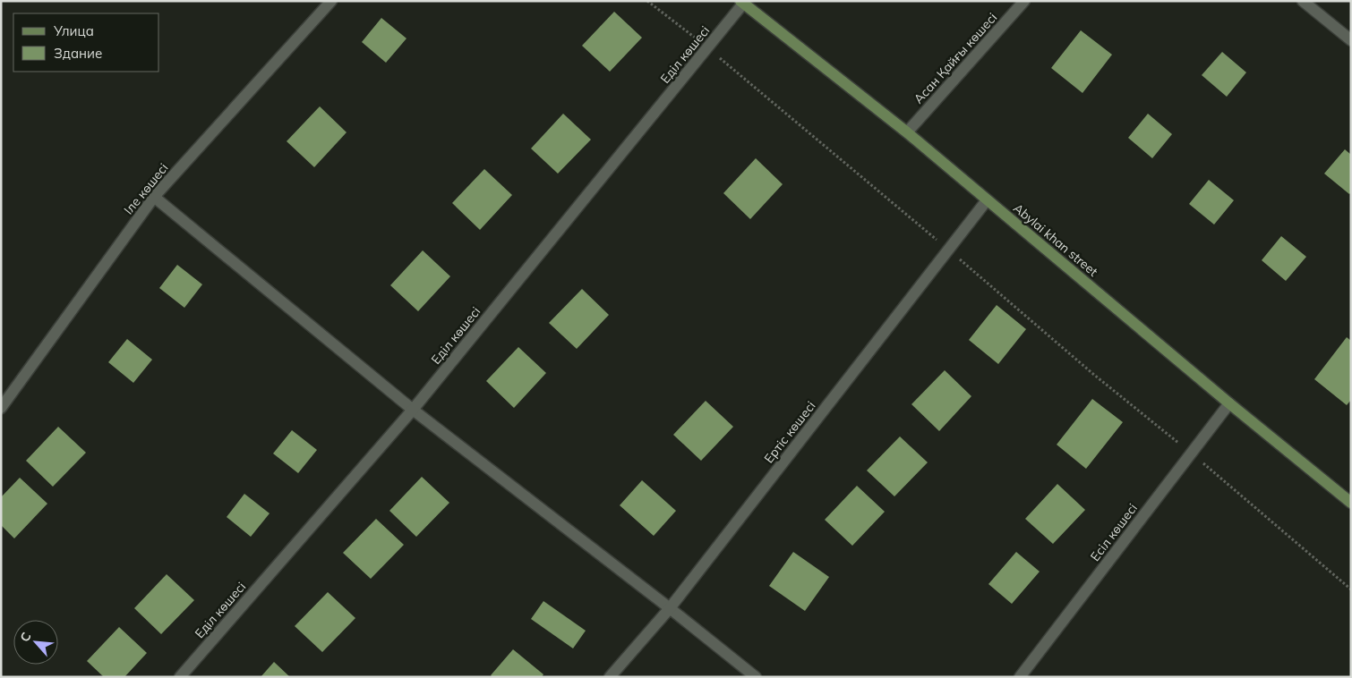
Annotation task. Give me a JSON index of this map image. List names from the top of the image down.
{
  "streets": {
    "street": [
      "Еділ көшесі",
      "Асан Қайғы көшесі",
      "Іле көшесі",
      "Abylai khan street",
      "Ертіс көшесі",
      "Есіл көшесі"
    ]
  },
  "crossings": [
    ["Еділ көшесі", "Abylai khan street"],
    ["Асан Қайғы көшесі", "Abylai khan street"],
    ["Abylai khan street", "Ертіс көшесі"],
    ["Abylai khan street", "Есіл көшесі"]
  ],
  "legend": ["Улица", "Здание"],
  "north": "top left"
}
